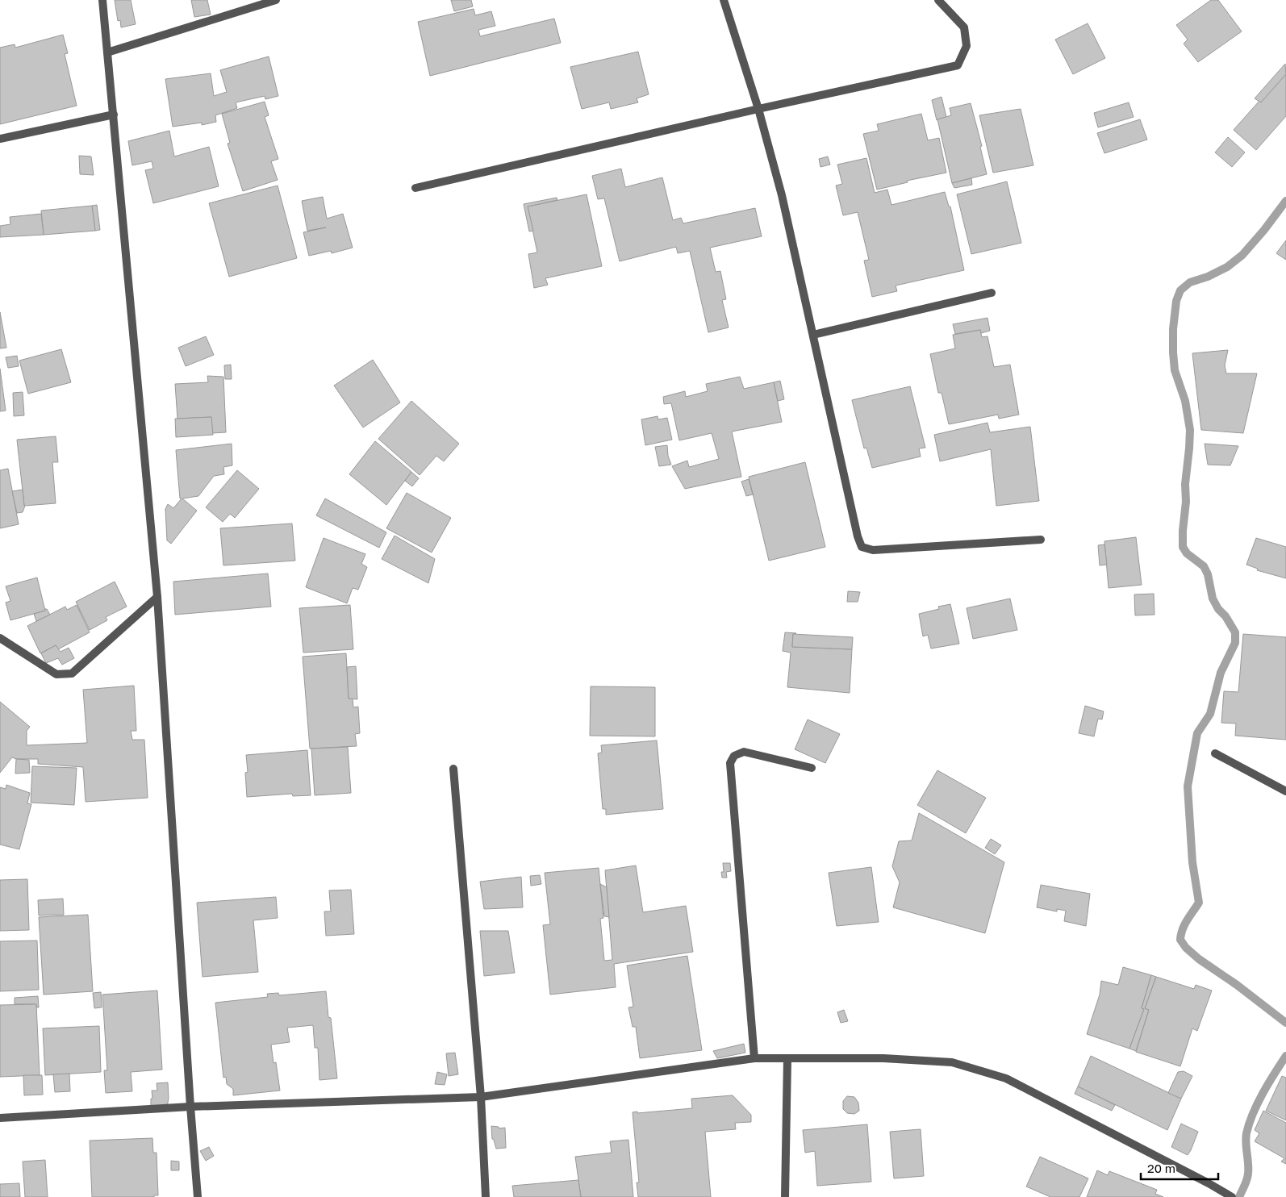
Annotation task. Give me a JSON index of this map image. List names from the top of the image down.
{
  "scale_bar": "20 m"
}
